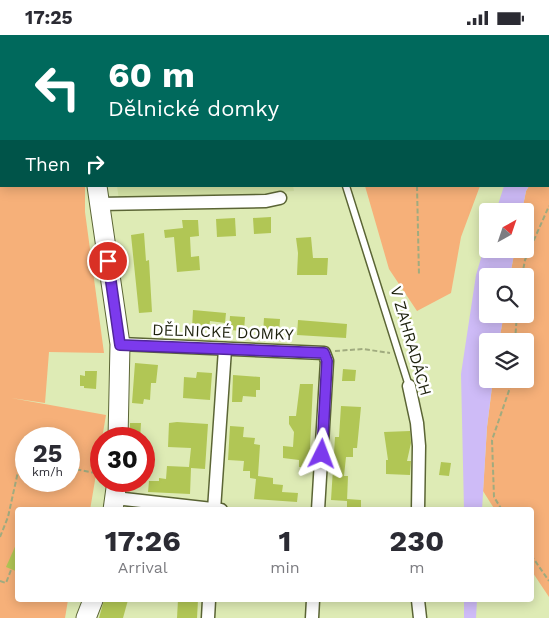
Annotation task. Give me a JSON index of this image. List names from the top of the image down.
{
  "streets": {
    "street": ["DĚLNICKÉ DOMKY", "V ZAHRADÁCH"]
  },
  "north": "top right",
  "page": {
    "status": "17:25",
    "turn": ["60 m", "Dělnické domky"],
    "then": "Then",
    "speed": "25 km/h",
    "limit": "30",
    "eta": [
      "17:26",
      "Arrival",
      "1",
      "min",
      "230",
      "m"
    ]
  }
}
